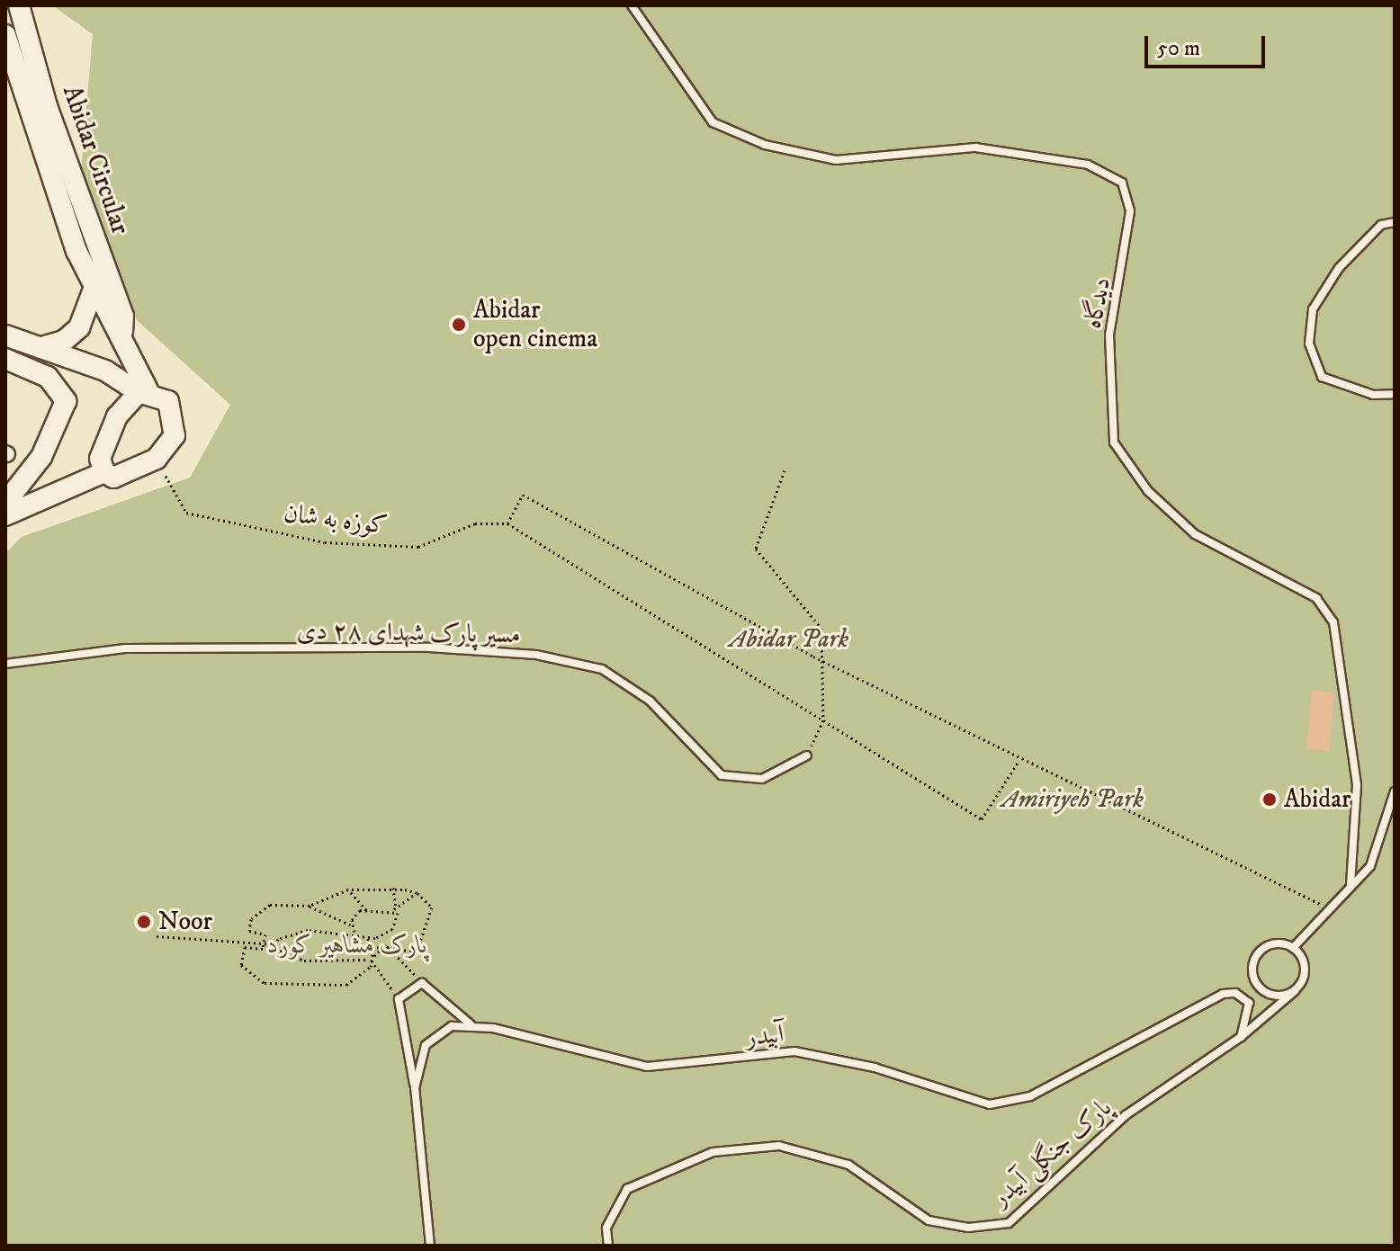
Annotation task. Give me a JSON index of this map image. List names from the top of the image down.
{
  "streets": {
    "main road": ["Abidar Circular"],
    "lane": [
      "دیدگاه",
      "مسیر پارک شهدای ۲۸ دی",
      "آبیدر",
      "پارک جنگلی آبیدر"
    ],
    "path": ["کوزه به شان"]
  },
  "crossings": [
    ["Abidar Circular", "کوزه به شان"],
    ["آبیدر", "پارک جنگلی آبیدر"]
  ],
  "parks": ["Abidar Park", "Amiriyeh Park", "پارک مشاهیر کورد"],
  "places": ["Abidar open cinema", "Abidar", "Noor"],
  "scale_bar": "50 m"
}
